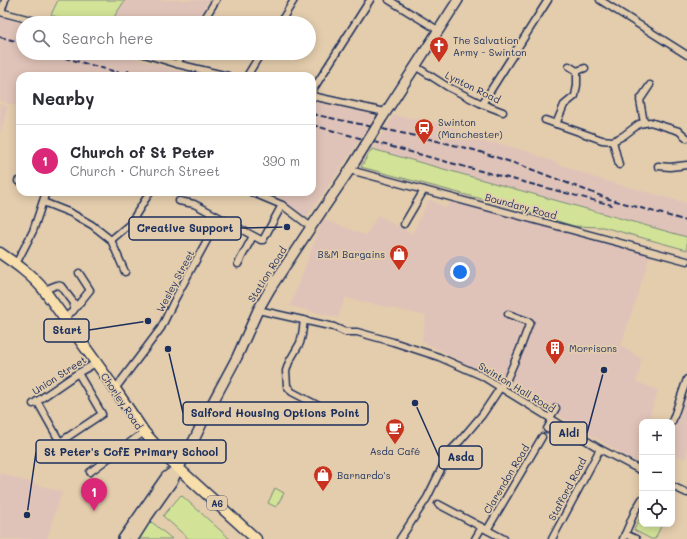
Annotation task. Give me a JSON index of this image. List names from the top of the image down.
{
  "streets": {
    "main road": ["Station Road", "Chorley Road", "A6"],
    "street": [
      "Lynton Road",
      "Boundary Road",
      "Wesley Street",
      "Union Street",
      "Swinton Hall Road",
      "Clarendon Road",
      "Stafford Road"
    ]
  },
  "crossings": [
    ["Lynton Road", "Station Road"],
    ["Boundary Road", "Station Road"],
    ["Station Road", "Swinton Hall Road"],
    ["Station Road", "Chorley Road"],
    ["Wesley Street", "Chorley Road"],
    ["Union Street", "Chorley Road"],
    ["Swinton Hall Road", "Stafford Road"]
  ],
  "places": {
    "church": ["The Salvation Army - Swinton"],
    "station": ["Swinton (Manchester)"],
    "other": [
      "Creative Support",
      "Start",
      "Salford Housing Options Point",
      "Aldi",
      "Asda",
      "St Peter's CofE Primary School"
    ],
    "shop": ["B&M Bargains", "Barnardo's"],
    "building": ["Morrisons"],
    "cafe": ["Asda Café"]
  },
  "page": {
    "search": "Search here",
    "heading": "Nearby",
    "list": [
      {
        "mark": "1",
        "name": "Church of St Peter",
        "note": "Church · Church Street",
        "value": "390 m"
      }
    ],
    "map_buttons": ["+", "−"],
    "pins": "1"
  }
}
